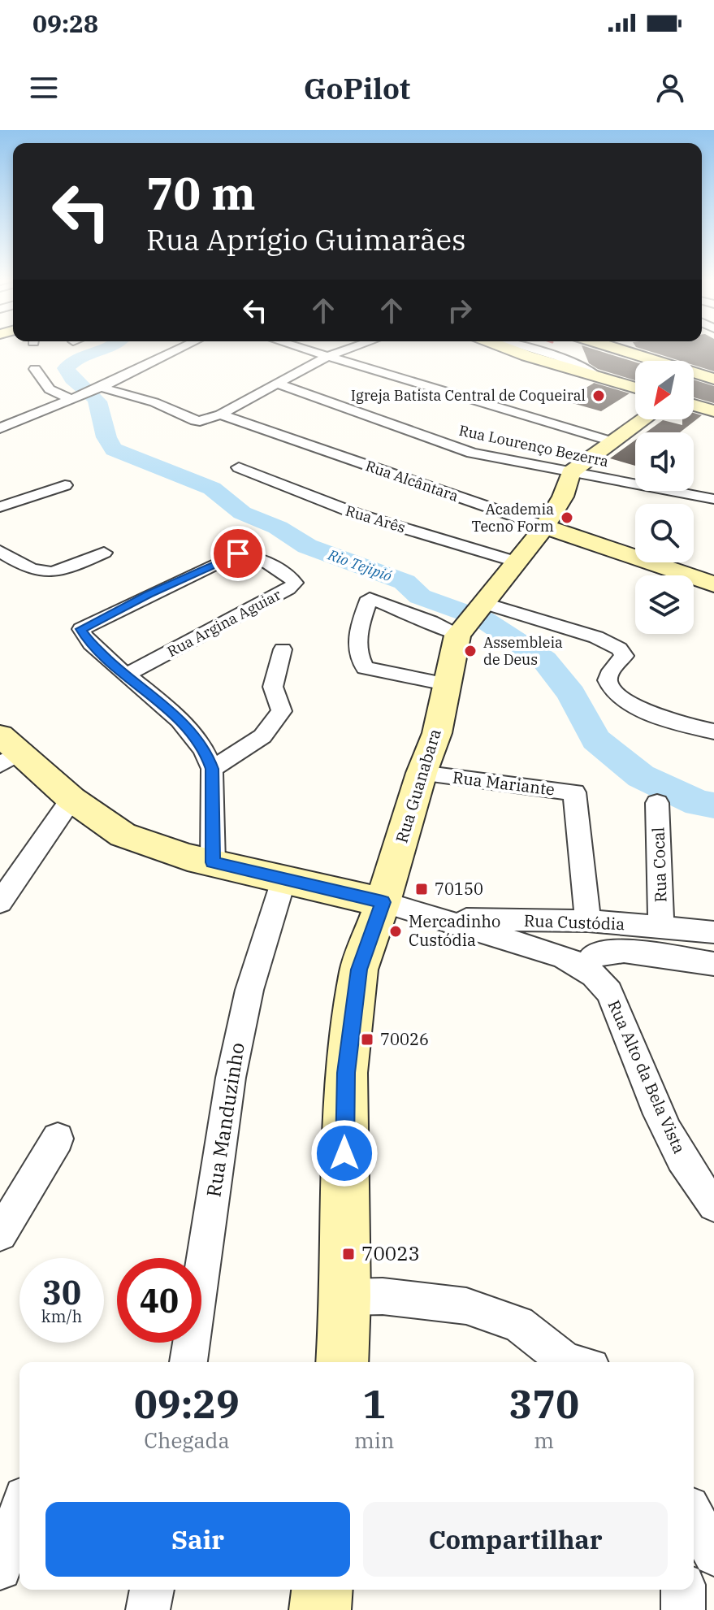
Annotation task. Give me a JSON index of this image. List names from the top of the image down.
{
  "streets": {
    "street": [
      "Rua Lourenço Bezerra",
      "Rua Alcântara",
      "Rua Arês",
      "Rua Argina Aguiar",
      "Rua Mariante",
      "Rua Guanabara",
      "Rua Cocal",
      "Rua Custódia",
      "Rua Alto da Bela Vista",
      "Rua Manduzinho"
    ]
  },
  "crossings": [
    ["Rua Mariante", "Rua Guanabara"],
    ["Rua Mariante", "Rua Custódia"],
    ["Rua Guanabara", "Rua Alto da Bela Vista"],
    ["Rua Cocal", "Rua Custódia"],
    ["Rua Custódia", "Rua Alto da Bela Vista"]
  ],
  "water": ["Rio Tejipió"],
  "places": {
    "other": [
      "Igreja Batista Central de Coqueiral",
      "Academia Tecno Form",
      "Assembleia de Deus",
      "Mercadinho Custódia"
    ],
    "transit": ["70150", "70026", "70023"]
  },
  "north": "bottom left",
  "page": {
    "status": "09:28",
    "header": "GoPilot",
    "turn": ["70 m", "Rua Aprígio Guimarães"],
    "speed": "30 km/h",
    "limit": "40",
    "eta": [
      "09:29",
      "Chegada",
      "1",
      "min",
      "370",
      "m"
    ],
    "buttons": ["Sair", "Compartilhar"]
  }
}
